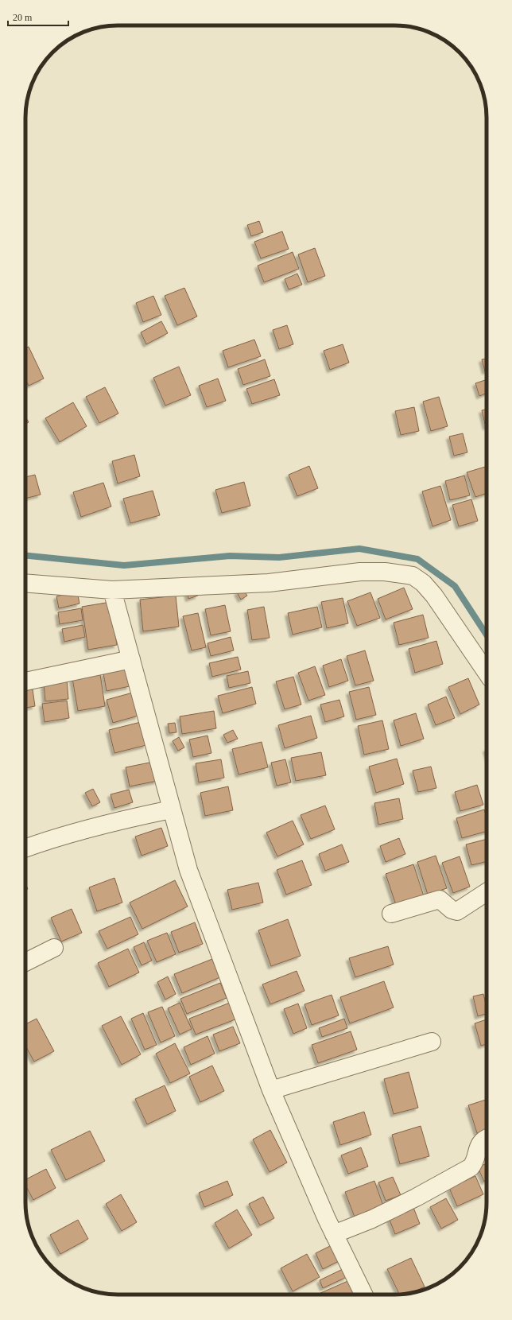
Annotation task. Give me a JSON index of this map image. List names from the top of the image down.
{
  "scale_bar": "20 m"
}
